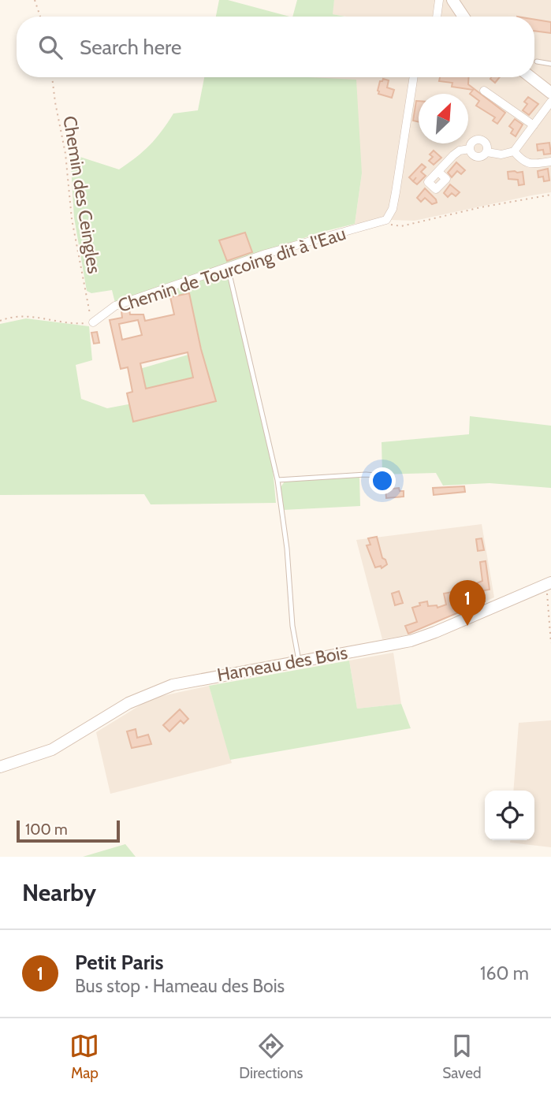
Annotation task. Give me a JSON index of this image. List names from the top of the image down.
{
  "streets": {
    "street": ["Chemin de Tourcoing dit à l'Eau", "Hameau des Bois"],
    "path": ["Chemin des Ceingles"]
  },
  "crossings": [
    ["Chemin des Ceingles", "Chemin de Tourcoing dit à l'Eau"]
  ],
  "scale_bar": "100 m",
  "north": "top right",
  "page": {
    "search": "Search here",
    "pins": "1",
    "scale": "100 m",
    "heading": "Nearby",
    "list": [
      {
        "mark": "1",
        "name": "Petit Paris",
        "note": "Bus stop · Hameau des Bois",
        "value": "160 m"
      }
    ],
    "nav": ["Map", "Directions", "Saved"]
  }
}
